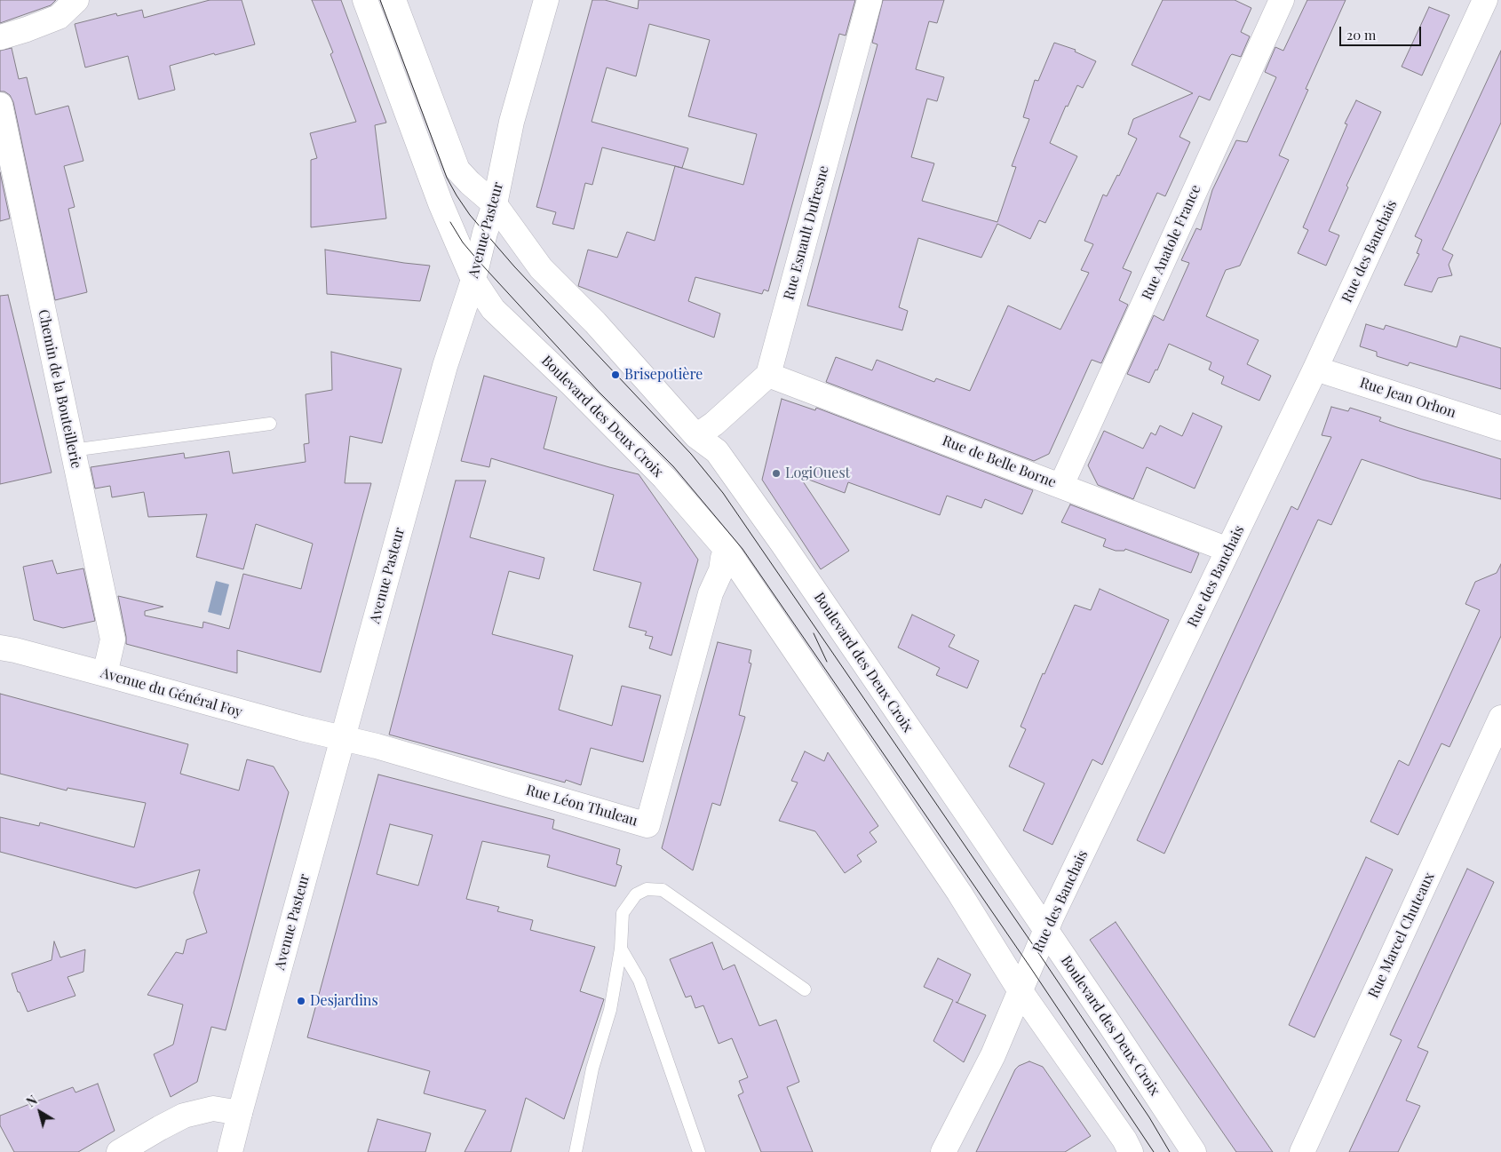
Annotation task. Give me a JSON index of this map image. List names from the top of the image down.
{
  "streets": {
    "street": [
      "Avenue Pasteur",
      "Rue Esnault Dufresne",
      "Rue Anatole France",
      "Rue des Banchais",
      "Chemin de la Bouteillerie",
      "Rue Jean Orhon",
      "Boulevard des Deux Croix",
      "Rue de Belle Borne",
      "Avenue du Général Foy",
      "Rue Léon Thuleau",
      "Rue Marcel Chuteaux"
    ]
  },
  "crossings": [
    ["Avenue Pasteur", "Boulevard des Deux Croix"],
    ["Avenue Pasteur", "Avenue du Général Foy"],
    ["Avenue Pasteur", "Rue Léon Thuleau"],
    ["Rue Esnault Dufresne", "Rue de Belle Borne"],
    ["Rue Anatole France", "Rue de Belle Borne"],
    ["Rue des Banchais", "Rue Jean Orhon"],
    ["Rue des Banchais", "Boulevard des Deux Croix"],
    ["Rue des Banchais", "Rue de Belle Borne"],
    ["Chemin de la Bouteillerie", "Avenue du Général Foy"],
    ["Boulevard des Deux Croix", "Rue Léon Thuleau"],
    ["Avenue du Général Foy", "Rue Léon Thuleau"]
  ],
  "places": ["Brisepotière", "LogiOuest", "Desjardins"],
  "scale_bar": "20 m",
  "north": "top left"
}
